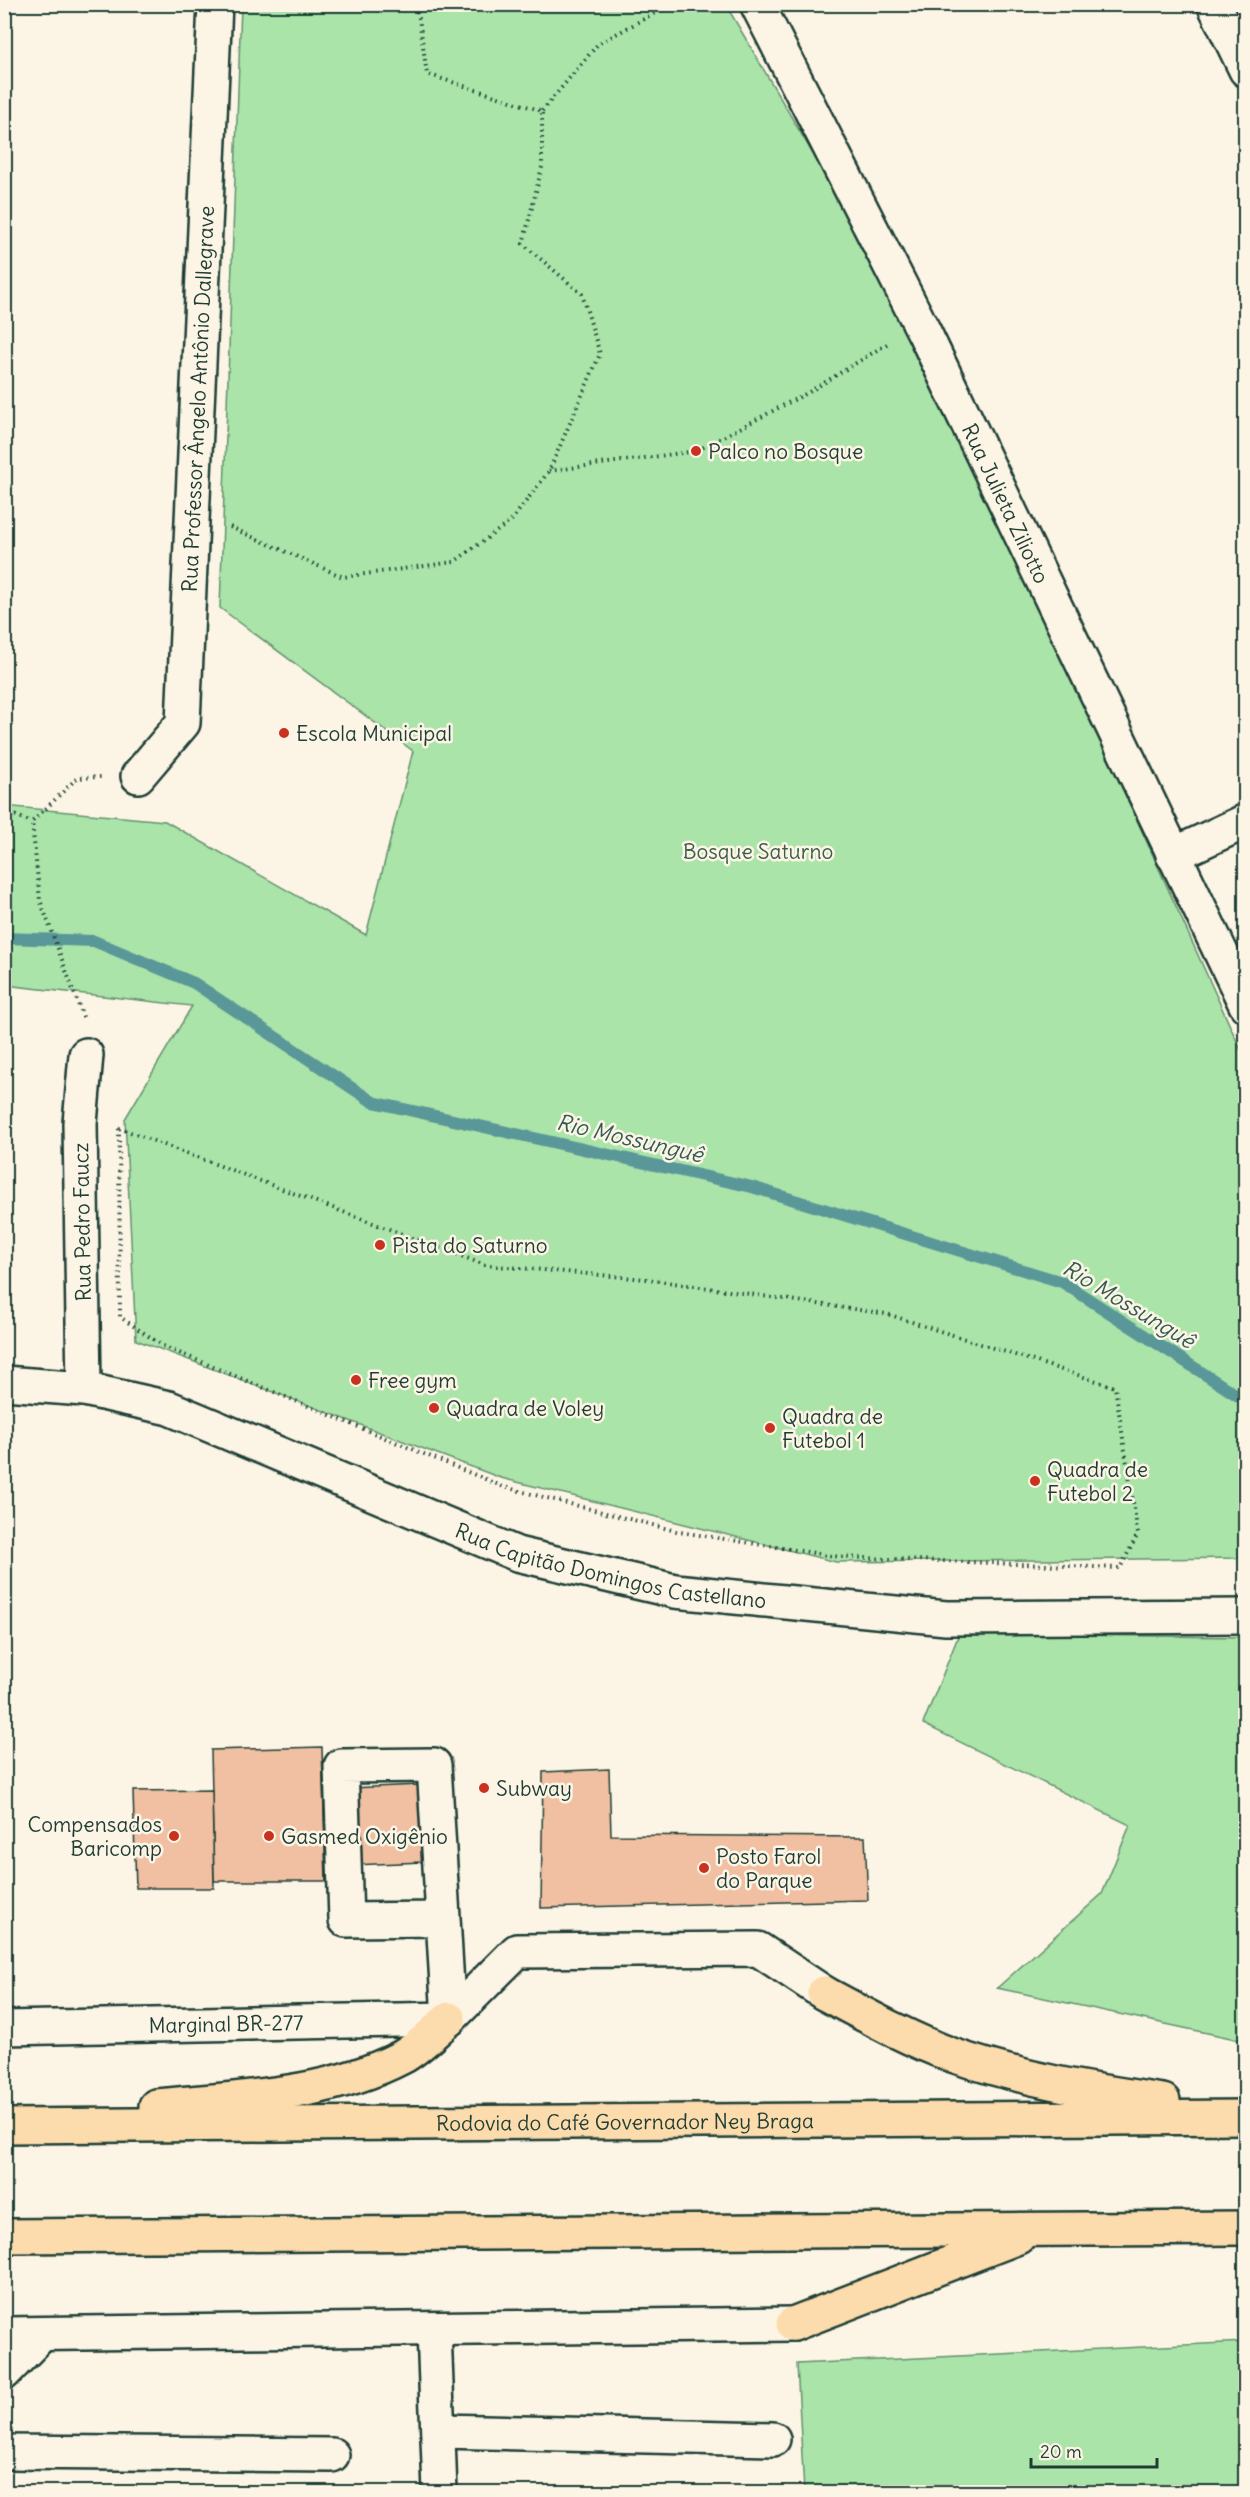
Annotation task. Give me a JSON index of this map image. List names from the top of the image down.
{
  "streets": {
    "highway": ["Rodovia do Café Governador Ney Braga"],
    "street": [
      "Rua Professor Ângelo Antônio Dallegrave",
      "Rua Julieta Ziliotto",
      "Rua Pedro Faucz",
      "Rua Capitão Domingos Castellano",
      "Marginal BR-277"
    ]
  },
  "crossings": [
    ["Rua Pedro Faucz", "Rua Capitão Domingos Castellano"]
  ],
  "water": ["Rio Mossunguê"],
  "parks": ["Bosque Saturno"],
  "places": [
    "Palco no Bosque",
    "Escola Municipal",
    "Pista do Saturno",
    "Free gym",
    "Quadra de Voley",
    "Quadra de Futebol 1",
    "Quadra de Futebol 2",
    "Subway",
    "Compensados Baricomp",
    "Gasmed Oxigênio",
    "Posto Farol do Parque"
  ],
  "scale_bar": "20 m"
}
